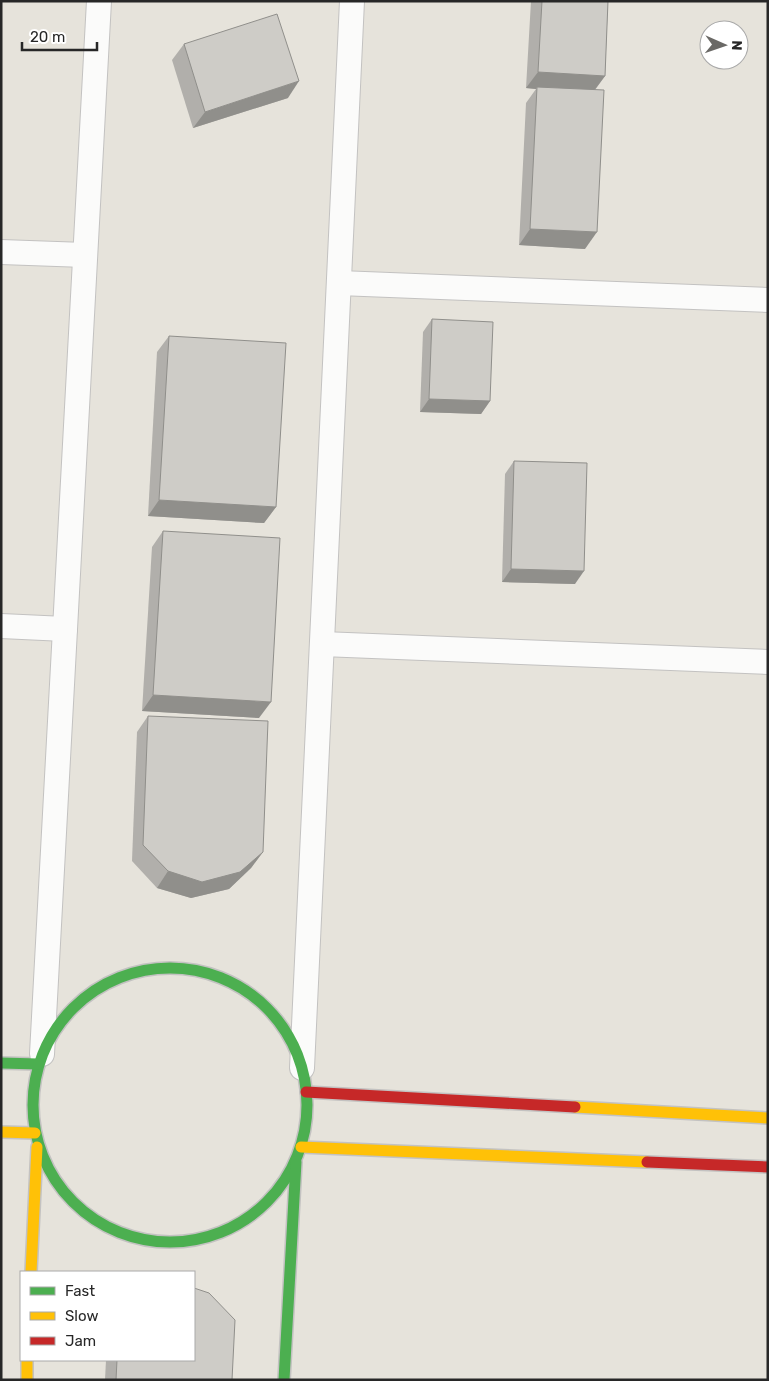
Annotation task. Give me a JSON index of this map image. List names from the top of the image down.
{
  "legend": ["Fast", "Slow", "Jam"],
  "scale_bar": "20 m",
  "north": "right"
}
